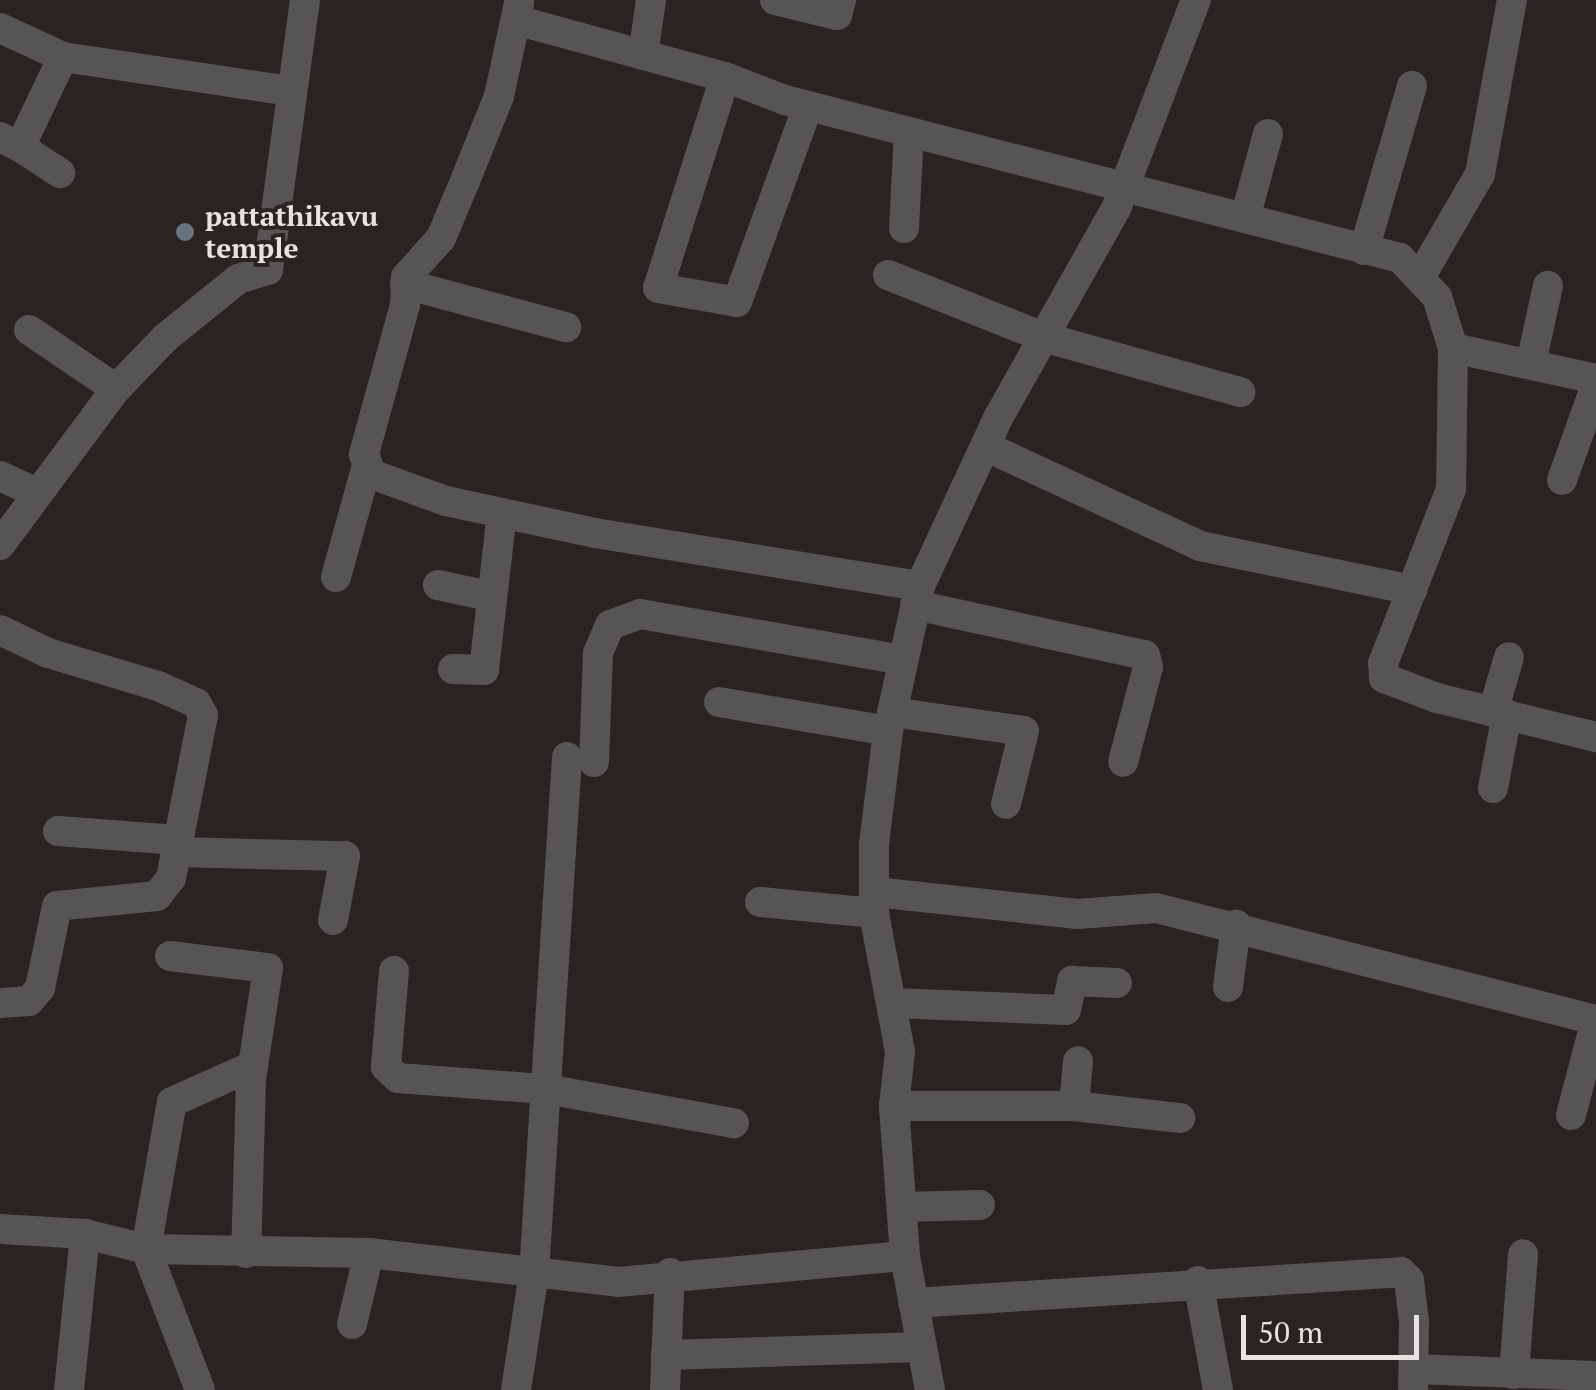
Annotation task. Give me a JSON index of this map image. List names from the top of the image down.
{
  "places": ["pattathikavu temple"],
  "scale_bar": "50 m"
}
